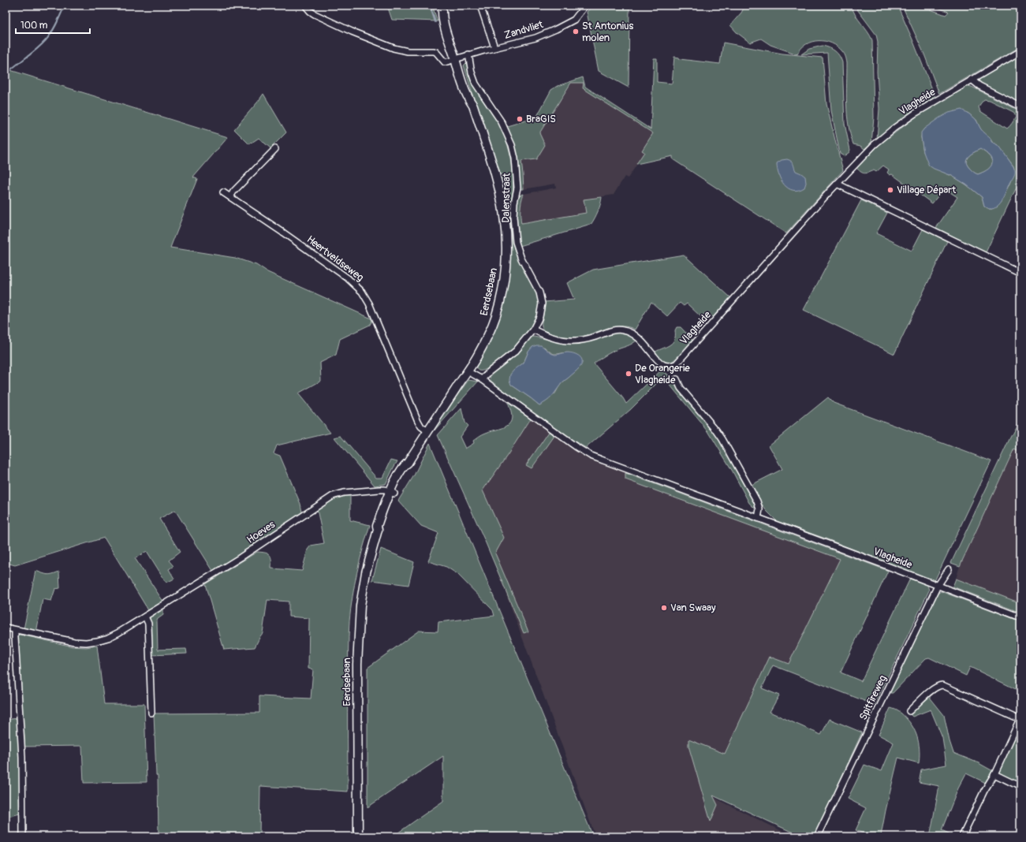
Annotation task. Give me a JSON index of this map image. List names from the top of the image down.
{
  "streets": {
    "main road": ["Eerdsebaan"],
    "street": [
      "Zandvliet",
      "Vlagheide",
      "Dalenstraat",
      "Heertveldseweg",
      "Hoeves",
      "Spitfireweg"
    ]
  },
  "crossings": [
    ["Zandvliet", "Dalenstraat"],
    ["Zandvliet", "Eerdsebaan"],
    ["Vlagheide", "Dalenstraat"],
    ["Vlagheide", "Eerdsebaan"],
    ["Vlagheide", "Spitfireweg"],
    ["Heertveldseweg", "Eerdsebaan"],
    ["Eerdsebaan", "Hoeves"]
  ],
  "places": [
    "St Antonius molen",
    "BraGIS",
    "Village Départ",
    "De Orangerie Vlagheide",
    "Van Swaay"
  ],
  "scale_bar": "100 m"
}
